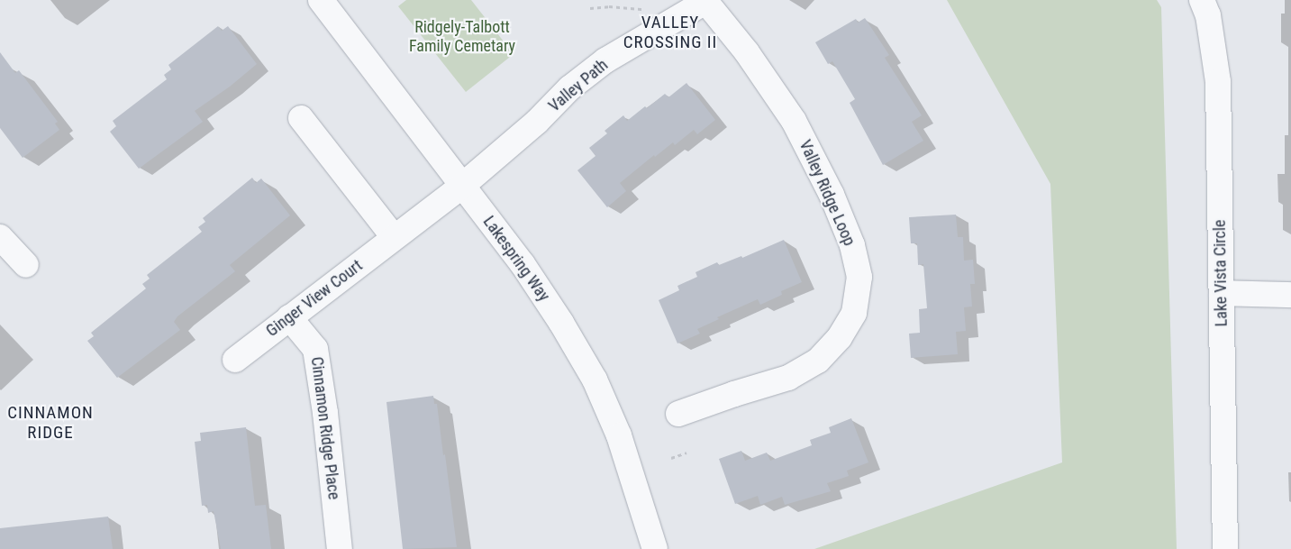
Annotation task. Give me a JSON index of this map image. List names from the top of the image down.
{
  "streets": {
    "street": [
      "Valley Path",
      "Valley Ridge Loop",
      "Lakespring Way",
      "Lake Vista Circle",
      "Ginger View Court",
      "Cinnamon Ridge Place"
    ]
  },
  "crossings": [
    ["Valley Path", "Valley Ridge Loop"],
    ["Valley Path", "Lakespring Way"],
    ["Valley Path", "Ginger View Court"],
    ["Lakespring Way", "Ginger View Court"],
    ["Ginger View Court", "Cinnamon Ridge Place"]
  ],
  "districts": ["VALLEY CROSSING II", "CINNAMON RIDGE"],
  "parks": ["Ridgely-Talbott Family Cemetary"]
}
